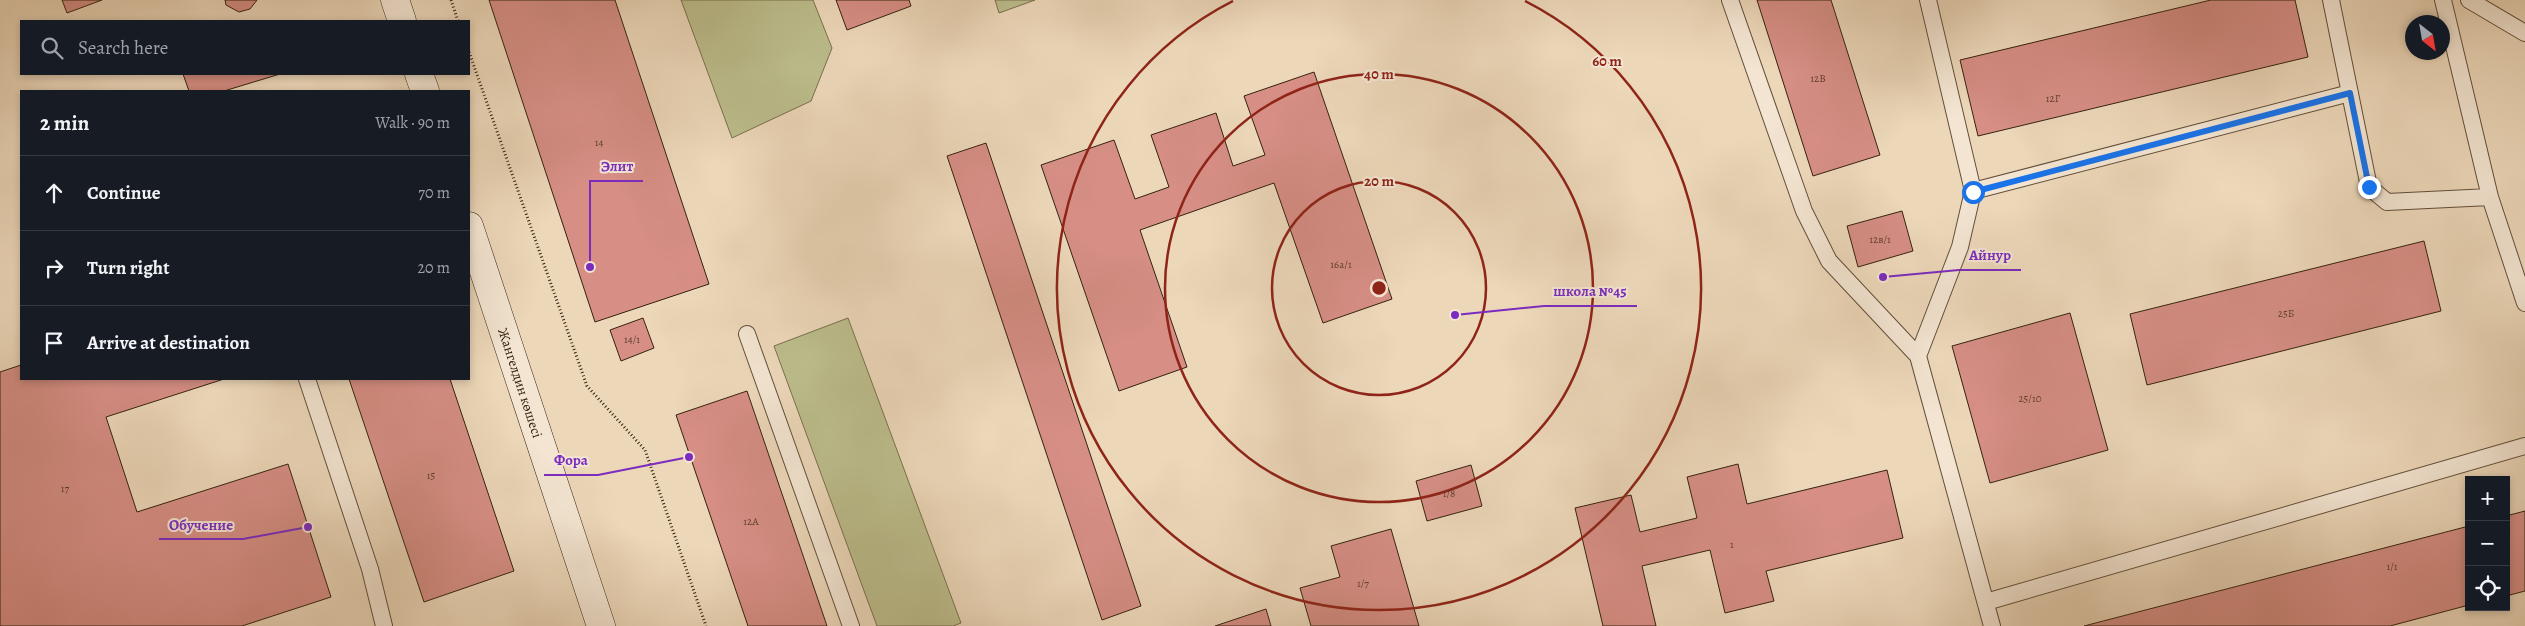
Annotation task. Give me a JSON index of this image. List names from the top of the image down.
{
  "streets": {
    "main road": ["Жангелдин көшесі"]
  },
  "places": [
    "Элит",
    "Айнур",
    "школа №45",
    "Фора",
    "Обучение"
  ],
  "house_numbers": [
    "12В",
    "12Г",
    "14",
    "12в/1",
    "16а/1",
    "25Б",
    "14/1",
    "25/10",
    "15",
    "17",
    "1/8",
    "12А",
    "1",
    "1/1",
    "1/7"
  ],
  "north": "bottom right",
  "page": {
    "search": "Search here",
    "heading": ["2 min", "Walk · 90 m"],
    "list": [
      ["Continue", "70 m"],
      ["Turn right", "20 m"],
      "Arrive at destination"
    ],
    "map_buttons": ["+", "−"]
  },
  "rings": ["60 m", "40 m", "20 m"]
}
